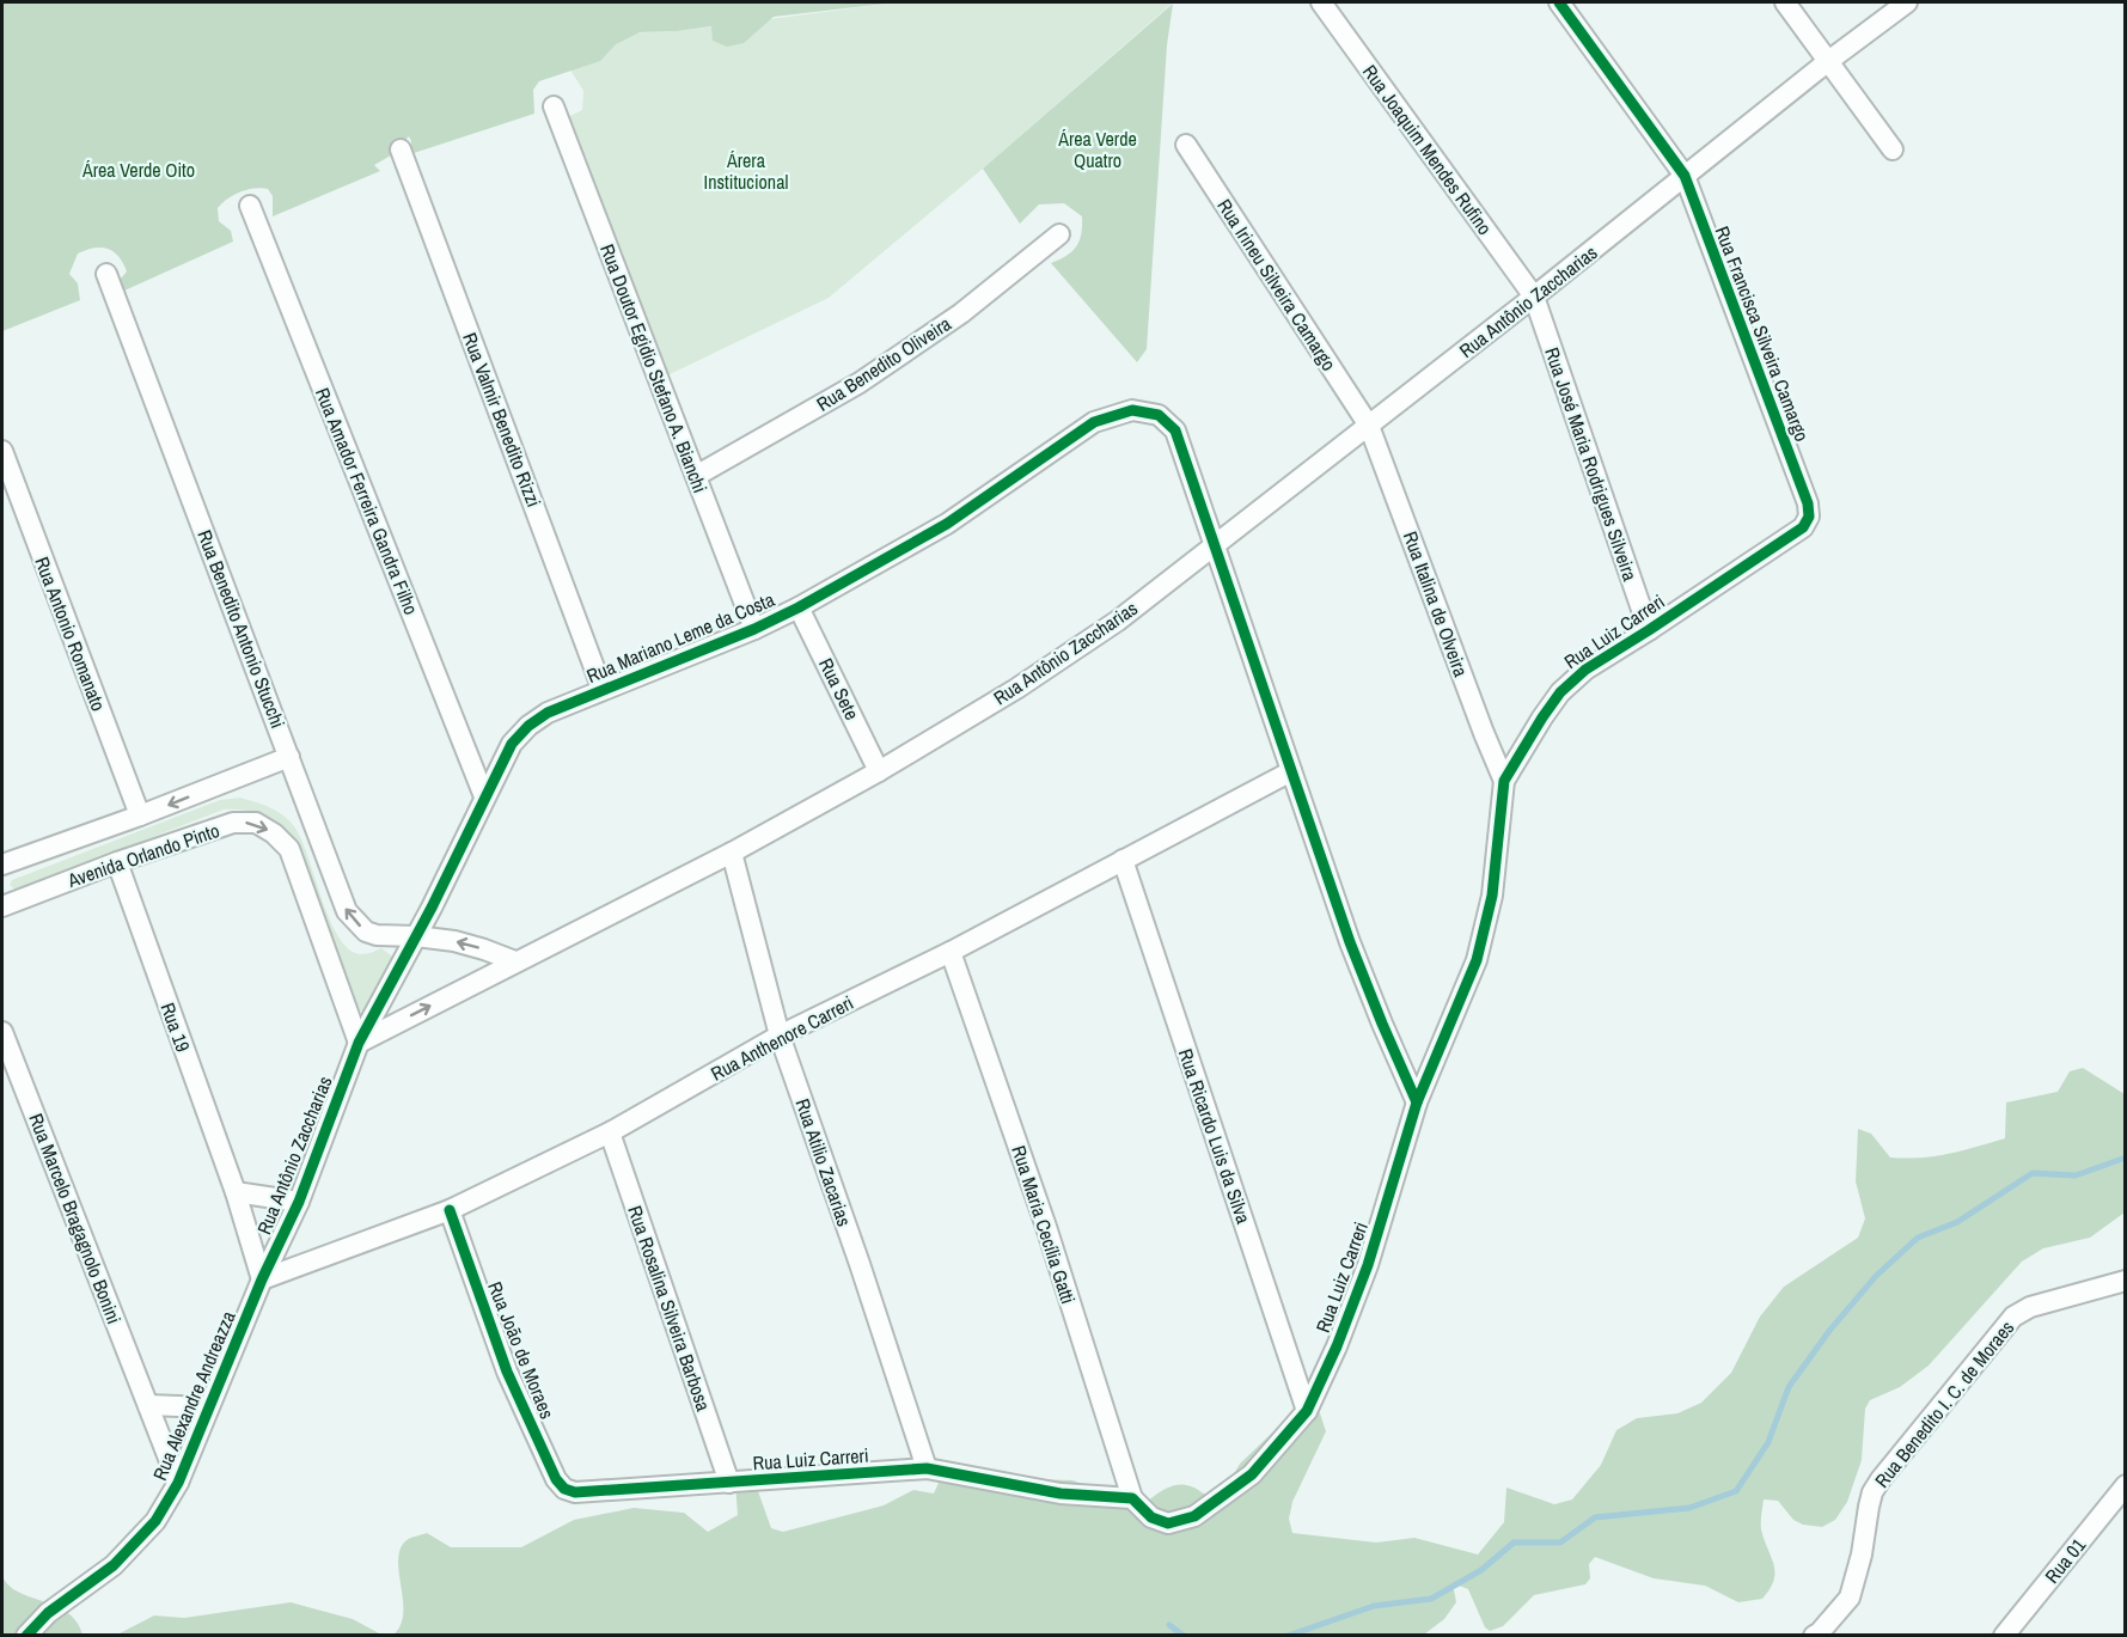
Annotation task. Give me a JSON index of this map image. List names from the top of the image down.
{
  "streets": {
    "street": [
      "Rua Joaquim Mendes Rufino",
      "Rua Irineu Silveira Camargo",
      "Rua Antônio Zaccharias",
      "Rua Francisca Silveira Camargo",
      "Rua Benedito Oliveira",
      "Rua Doutor Egidio Stefano A. Bianchi",
      "Rua Valmir Benedito Rizzi",
      "Rua José Maria Rodrigues Silveira",
      "Rua Amador Ferreira Gandra Filho",
      "Rua Italina de Olveira",
      "Rua Benedito Antonio Stucchi",
      "Rua Luiz Carreri",
      "Rua Antonio Romanato",
      "Rua Mariano Leme da Costa",
      "Rua Sete",
      "Avenida Orlando Pinto",
      "Rua 19",
      "Rua Anthenore Carreri",
      "Rua Ricardo Luis da Silva",
      "Rua Atilio Zacarias",
      "Rua Marcelo Bragagnolo Bonini",
      "Rua Maria Cecília Gatti",
      "Rua Rosalina Silveira Barbosa",
      "Rua João de Moraes",
      "Rua Alexandre Andreazza",
      "Rua Benedito I. C. de Moraes",
      "Rua 01"
    ]
  },
  "crossings": [
    ["Rua Joaquim Mendes Rufino", "Rua Antônio Zaccharias"],
    ["Rua Joaquim Mendes Rufino", "Rua José Maria Rodrigues Silveira"],
    ["Rua Irineu Silveira Camargo", "Rua Antônio Zaccharias"],
    ["Rua Irineu Silveira Camargo", "Rua Italina de Olveira"],
    ["Rua Antônio Zaccharias", "Rua Francisca Silveira Camargo"],
    ["Rua Antônio Zaccharias", "Rua José Maria Rodrigues Silveira"],
    ["Rua Antônio Zaccharias", "Rua Italina de Olveira"],
    ["Rua Antônio Zaccharias", "Rua Benedito Antonio Stucchi"],
    ["Rua Antônio Zaccharias", "Rua Mariano Leme da Costa"],
    ["Rua Antônio Zaccharias", "Rua Sete"],
    ["Rua Antônio Zaccharias", "Avenida Orlando Pinto"],
    ["Rua Antônio Zaccharias", "Rua 19"],
    ["Rua Antônio Zaccharias", "Rua Anthenore Carreri"],
    ["Rua Antônio Zaccharias", "Rua Atilio Zacarias"],
    ["Rua Antônio Zaccharias", "Rua Alexandre Andreazza"],
    ["Rua Francisca Silveira Camargo", "Rua Luiz Carreri"],
    ["Rua Benedito Oliveira", "Rua Doutor Egidio Stefano A. Bianchi"],
    ["Rua Doutor Egidio Stefano A. Bianchi", "Rua Mariano Leme da Costa"],
    ["Rua Valmir Benedito Rizzi", "Rua Mariano Leme da Costa"],
    ["Rua José Maria Rodrigues Silveira", "Rua Luiz Carreri"],
    ["Rua Amador Ferreira Gandra Filho", "Rua Mariano Leme da Costa"],
    ["Rua Italina de Olveira", "Rua Luiz Carreri"],
    ["Rua Benedito Antonio Stucchi", "Rua Mariano Leme da Costa"],
    ["Rua Benedito Antonio Stucchi", "Avenida Orlando Pinto"],
    ["Rua Luiz Carreri", "Rua Ricardo Luis da Silva"],
    ["Rua Luiz Carreri", "Rua Atilio Zacarias"],
    ["Rua Luiz Carreri", "Rua Maria Cecília Gatti"],
    ["Rua Luiz Carreri", "Rua Rosalina Silveira Barbosa"],
    ["Rua Luiz Carreri", "Rua João de Moraes"],
    ["Rua Antonio Romanato", "Avenida Orlando Pinto"],
    ["Rua Mariano Leme da Costa", "Rua Sete"],
    ["Rua Mariano Leme da Costa", "Avenida Orlando Pinto"],
    ["Avenida Orlando Pinto", "Rua 19"],
    ["Rua 19", "Rua Anthenore Carreri"],
    ["Rua 19", "Rua Alexandre Andreazza"],
    ["Rua Anthenore Carreri", "Rua Ricardo Luis da Silva"],
    ["Rua Anthenore Carreri", "Rua Atilio Zacarias"],
    ["Rua Anthenore Carreri", "Rua Maria Cecília Gatti"],
    ["Rua Anthenore Carreri", "Rua Rosalina Silveira Barbosa"],
    ["Rua Anthenore Carreri", "Rua João de Moraes"],
    ["Rua Anthenore Carreri", "Rua Alexandre Andreazza"],
    ["Rua Marcelo Bragagnolo Bonini", "Rua Alexandre Andreazza"]
  ],
  "one_way": ["Rua Benedito Antonio Stucchi"],
  "parks": ["Área Verde Quatro", "Árera Institucional", "Área Verde Oito"]
}
